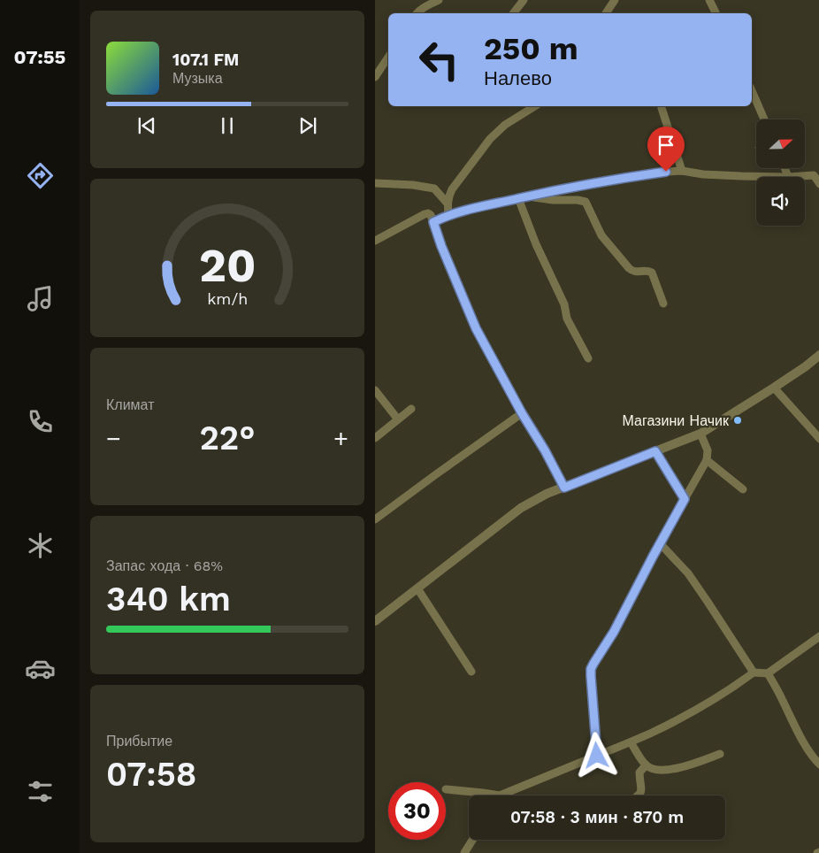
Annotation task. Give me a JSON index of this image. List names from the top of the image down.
{
  "places": ["Магазини Начик"],
  "north": "right",
  "page": {
    "tabs": "07:55",
    "turn": ["250 m", "Налево"],
    "song": ["107.1 FM", "Музыка"],
    "tile": [
      "Климат",
      ["Запас хода · 68%", "340 km"],
      ["Прибытие", "07:58"]
    ],
    "heat": ["−", "22°", "+"],
    "limit": "30",
    "trip": "07:58 · 3 мин · 870 m",
    "gauge": ["20", "km/h"]
  }
}
